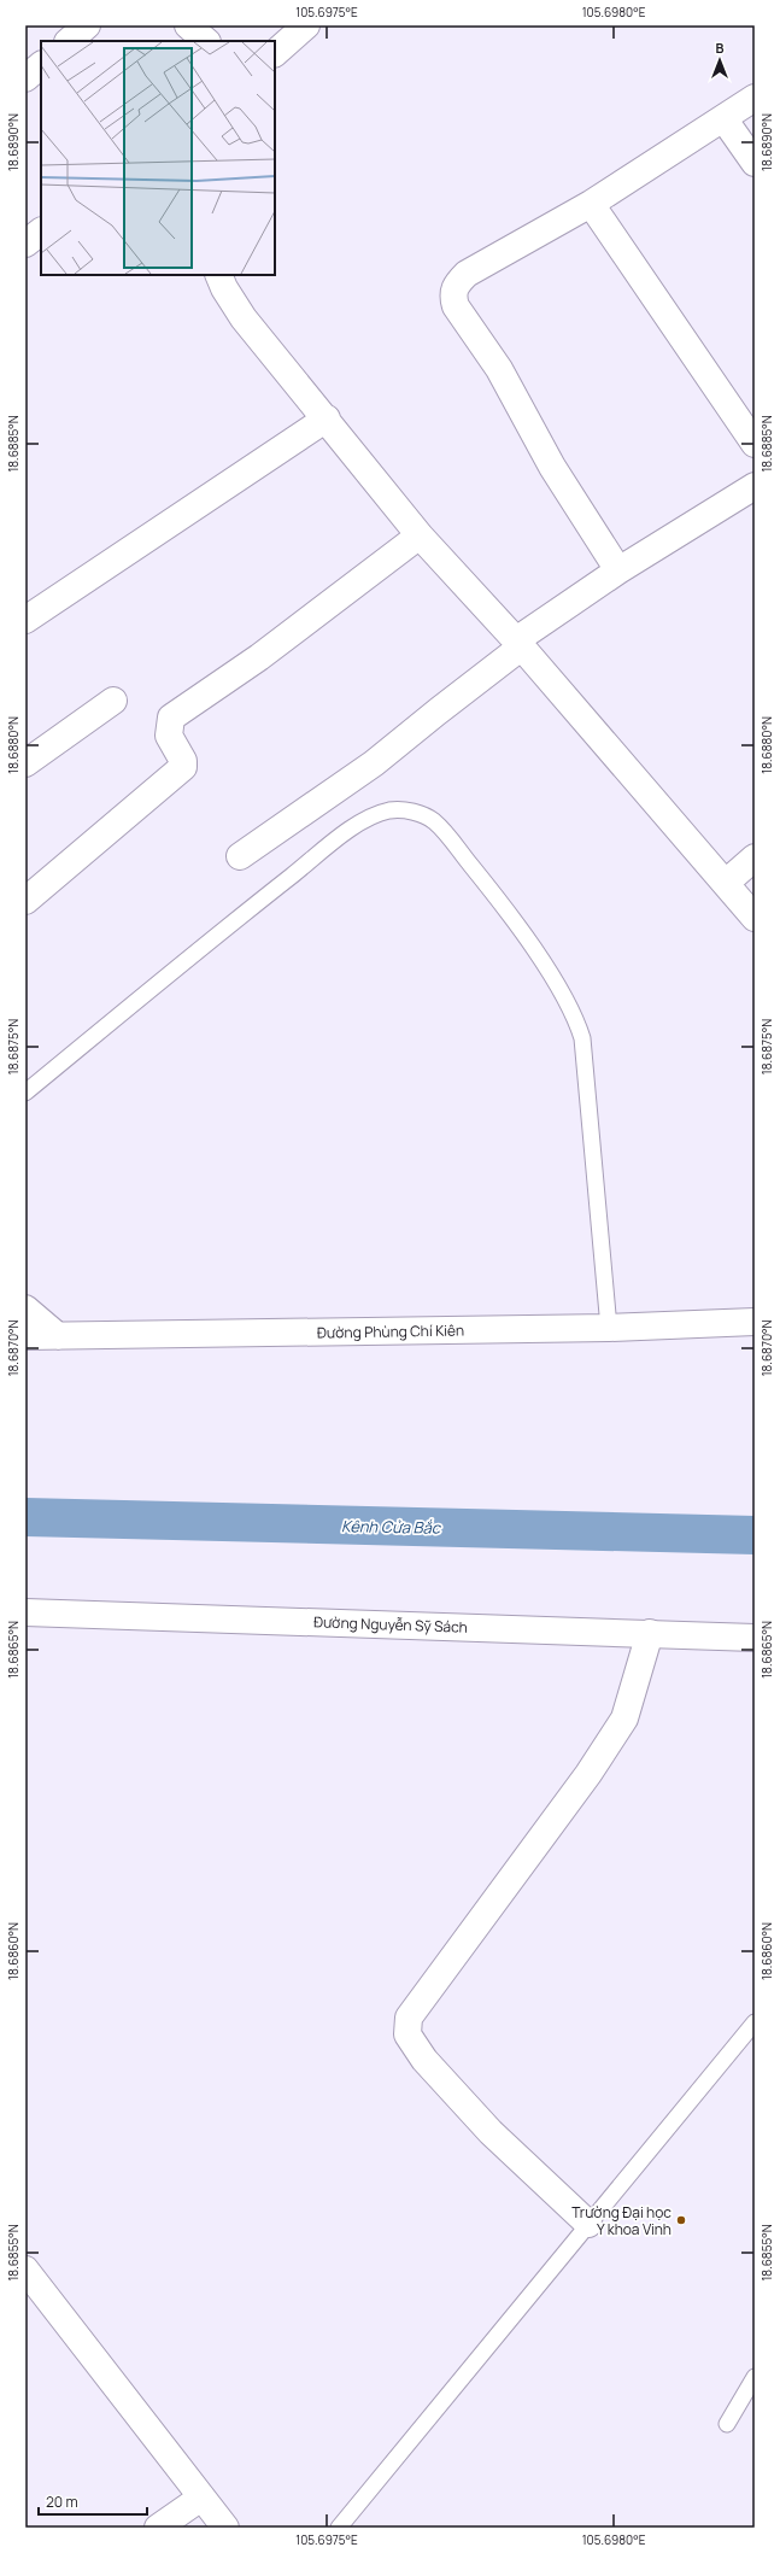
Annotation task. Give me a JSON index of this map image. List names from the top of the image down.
{
  "streets": {
    "street": ["Đường Phùng Chí Kiên", "Đường Nguyễn Sỹ Sách"]
  },
  "water": ["Kênh Cửa Bắc"],
  "places": ["Trường Đại học Y khoa Vinh"],
  "scale_bar": "20 m",
  "north": "top",
  "coordinates": [
    "105.6975°E",
    "105.6980°E",
    "18.6890°N",
    "18.6885°N",
    "18.6880°N",
    "18.6875°N",
    "18.6870°N",
    "18.6865°N",
    "18.6860°N",
    "18.6855°N"
  ]
}
